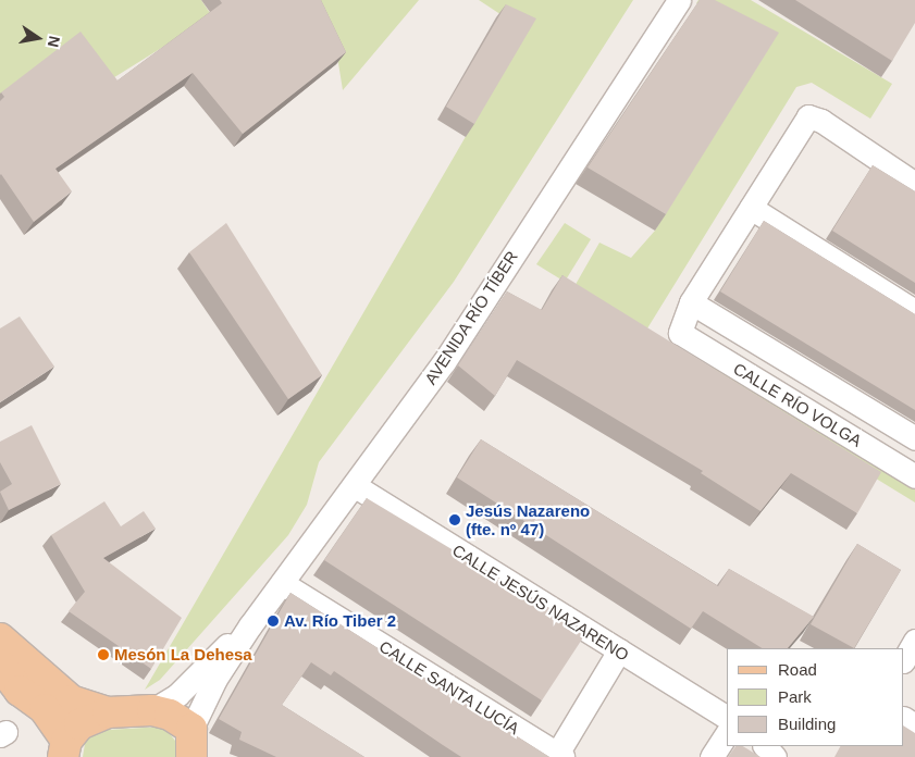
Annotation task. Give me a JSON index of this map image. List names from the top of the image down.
{
  "streets": {
    "street": [
      "AVENIDA RÍO TÍBER",
      "CALLE RÍO VOLGA",
      "CALLE JESÚS NAZARENO",
      "CALLE SANTA LUCÍA"
    ]
  },
  "crossings": [
    ["AVENIDA RÍO TÍBER", "CALLE JESÚS NAZARENO"],
    ["AVENIDA RÍO TÍBER", "CALLE SANTA LUCÍA"]
  ],
  "places": ["Jesús Nazareno (fte. nº 47)", "Av. Río Tiber 2", "Mesón La Dehesa"],
  "legend": ["Road", "Park", "Building"],
  "north": "right"
}
